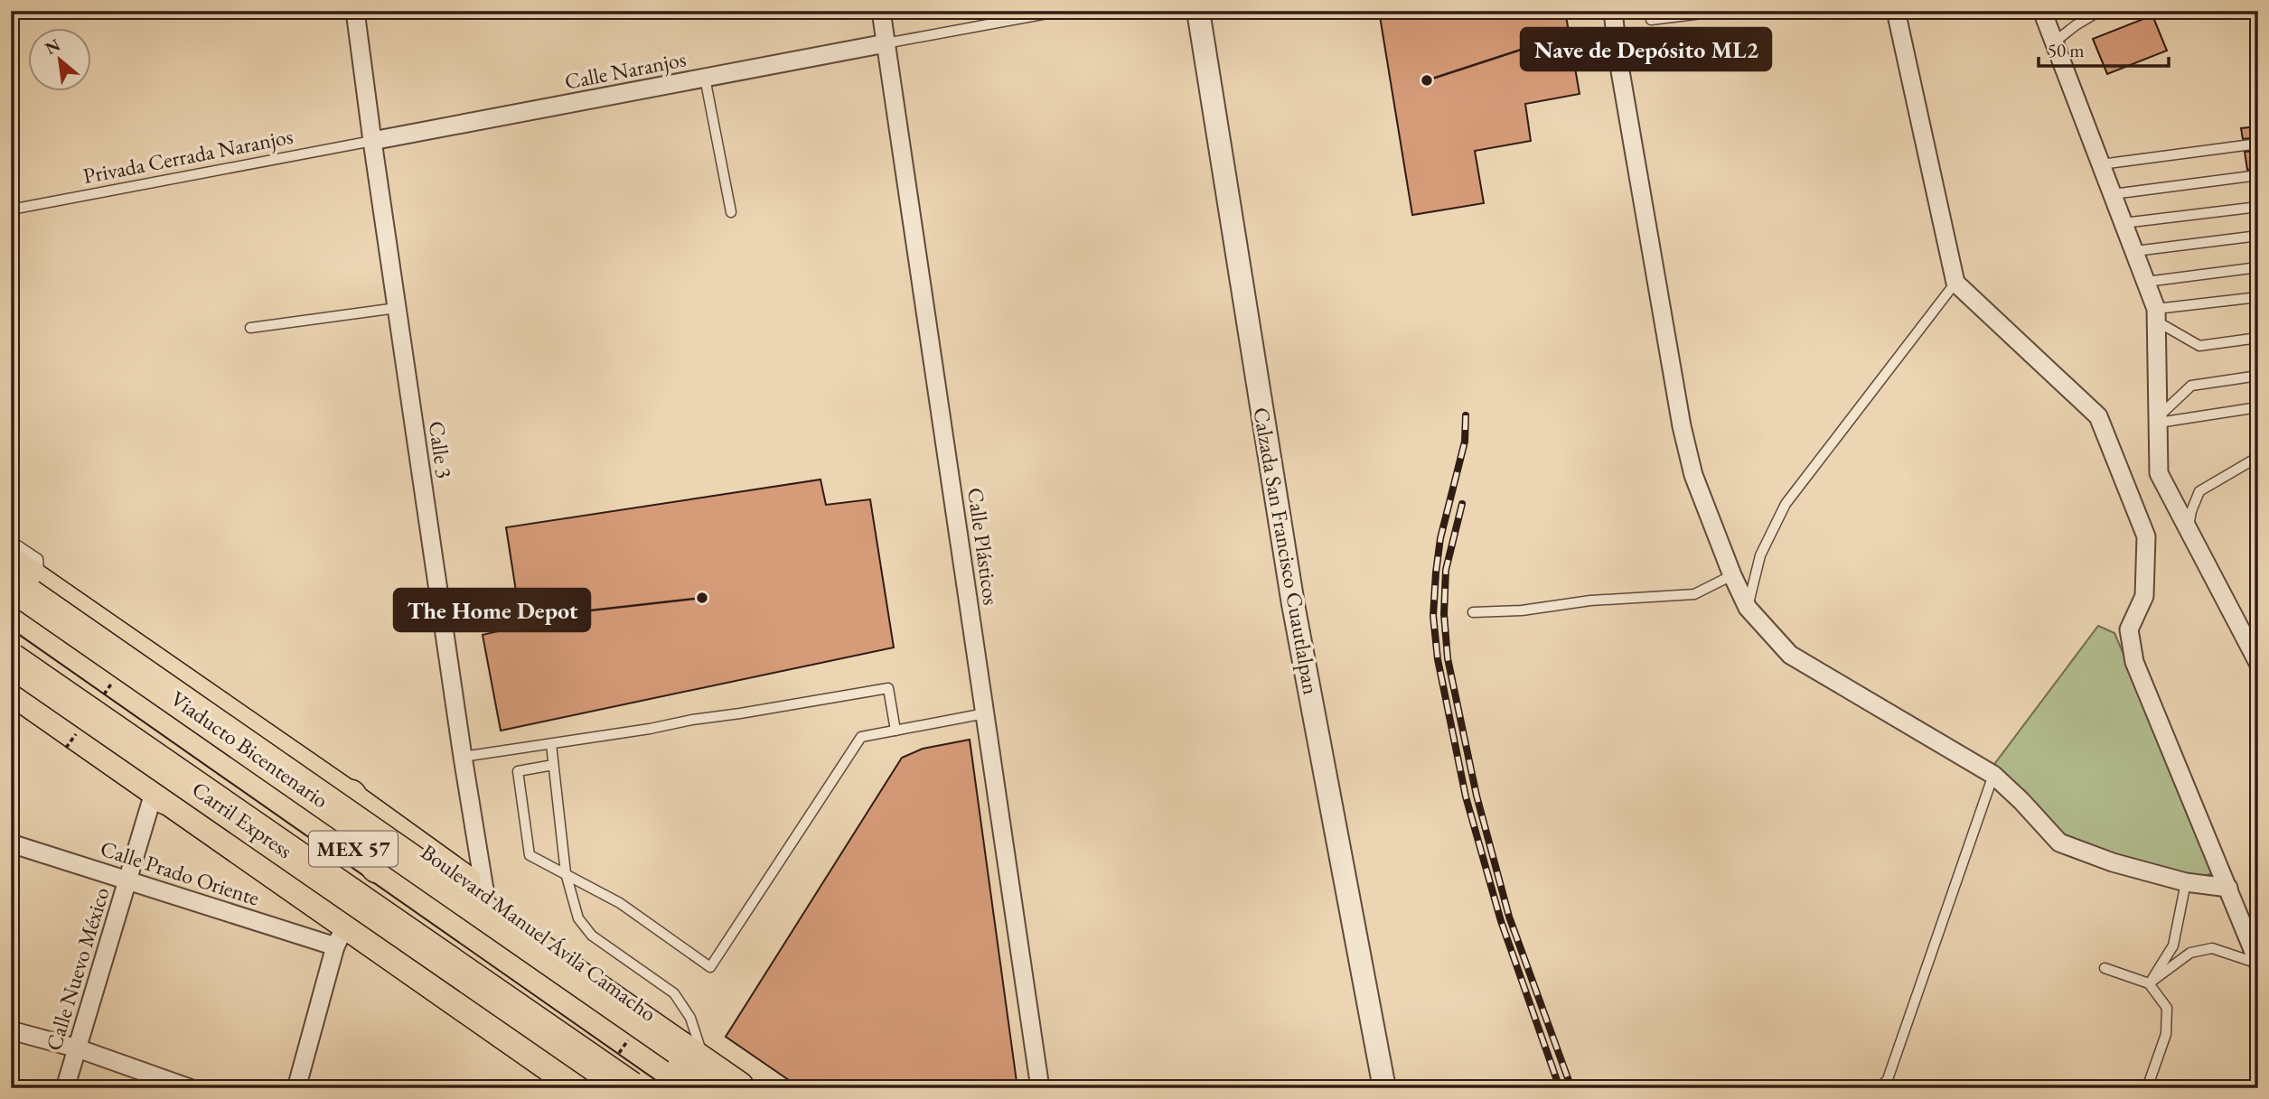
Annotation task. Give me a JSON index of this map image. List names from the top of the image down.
{
  "streets": {
    "highway": [
      "Viaducto Bicentenario",
      "Carril Express",
      "MEX 57",
      "Boulevard Manuel Ávila Camacho"
    ],
    "street": [
      "Calle Naranjos",
      "Calle 3",
      "Calle Plásticos",
      "Calzada San Francisco Cuautlalpan",
      "Calle Prado Oriente",
      "Calle Nuevo México"
    ],
    "lane": ["Privada Cerrada Naranjos"]
  },
  "crossings": [
    ["Calle Naranjos", "Privada Cerrada Naranjos"],
    ["Calle Naranjos", "Calle 3"],
    ["Calle Naranjos", "Calle Plásticos"],
    ["Privada Cerrada Naranjos", "Calle 3"],
    ["Calle 3", "Boulevard Manuel Ávila Camacho"],
    ["Viaducto Bicentenario", "Boulevard Manuel Ávila Camacho"],
    ["Calle Prado Oriente", "Calle Nuevo México"]
  ],
  "places": ["Nave de Depósito ML2", "The Home Depot"],
  "scale_bar": "50 m",
  "north": "top left"
}
